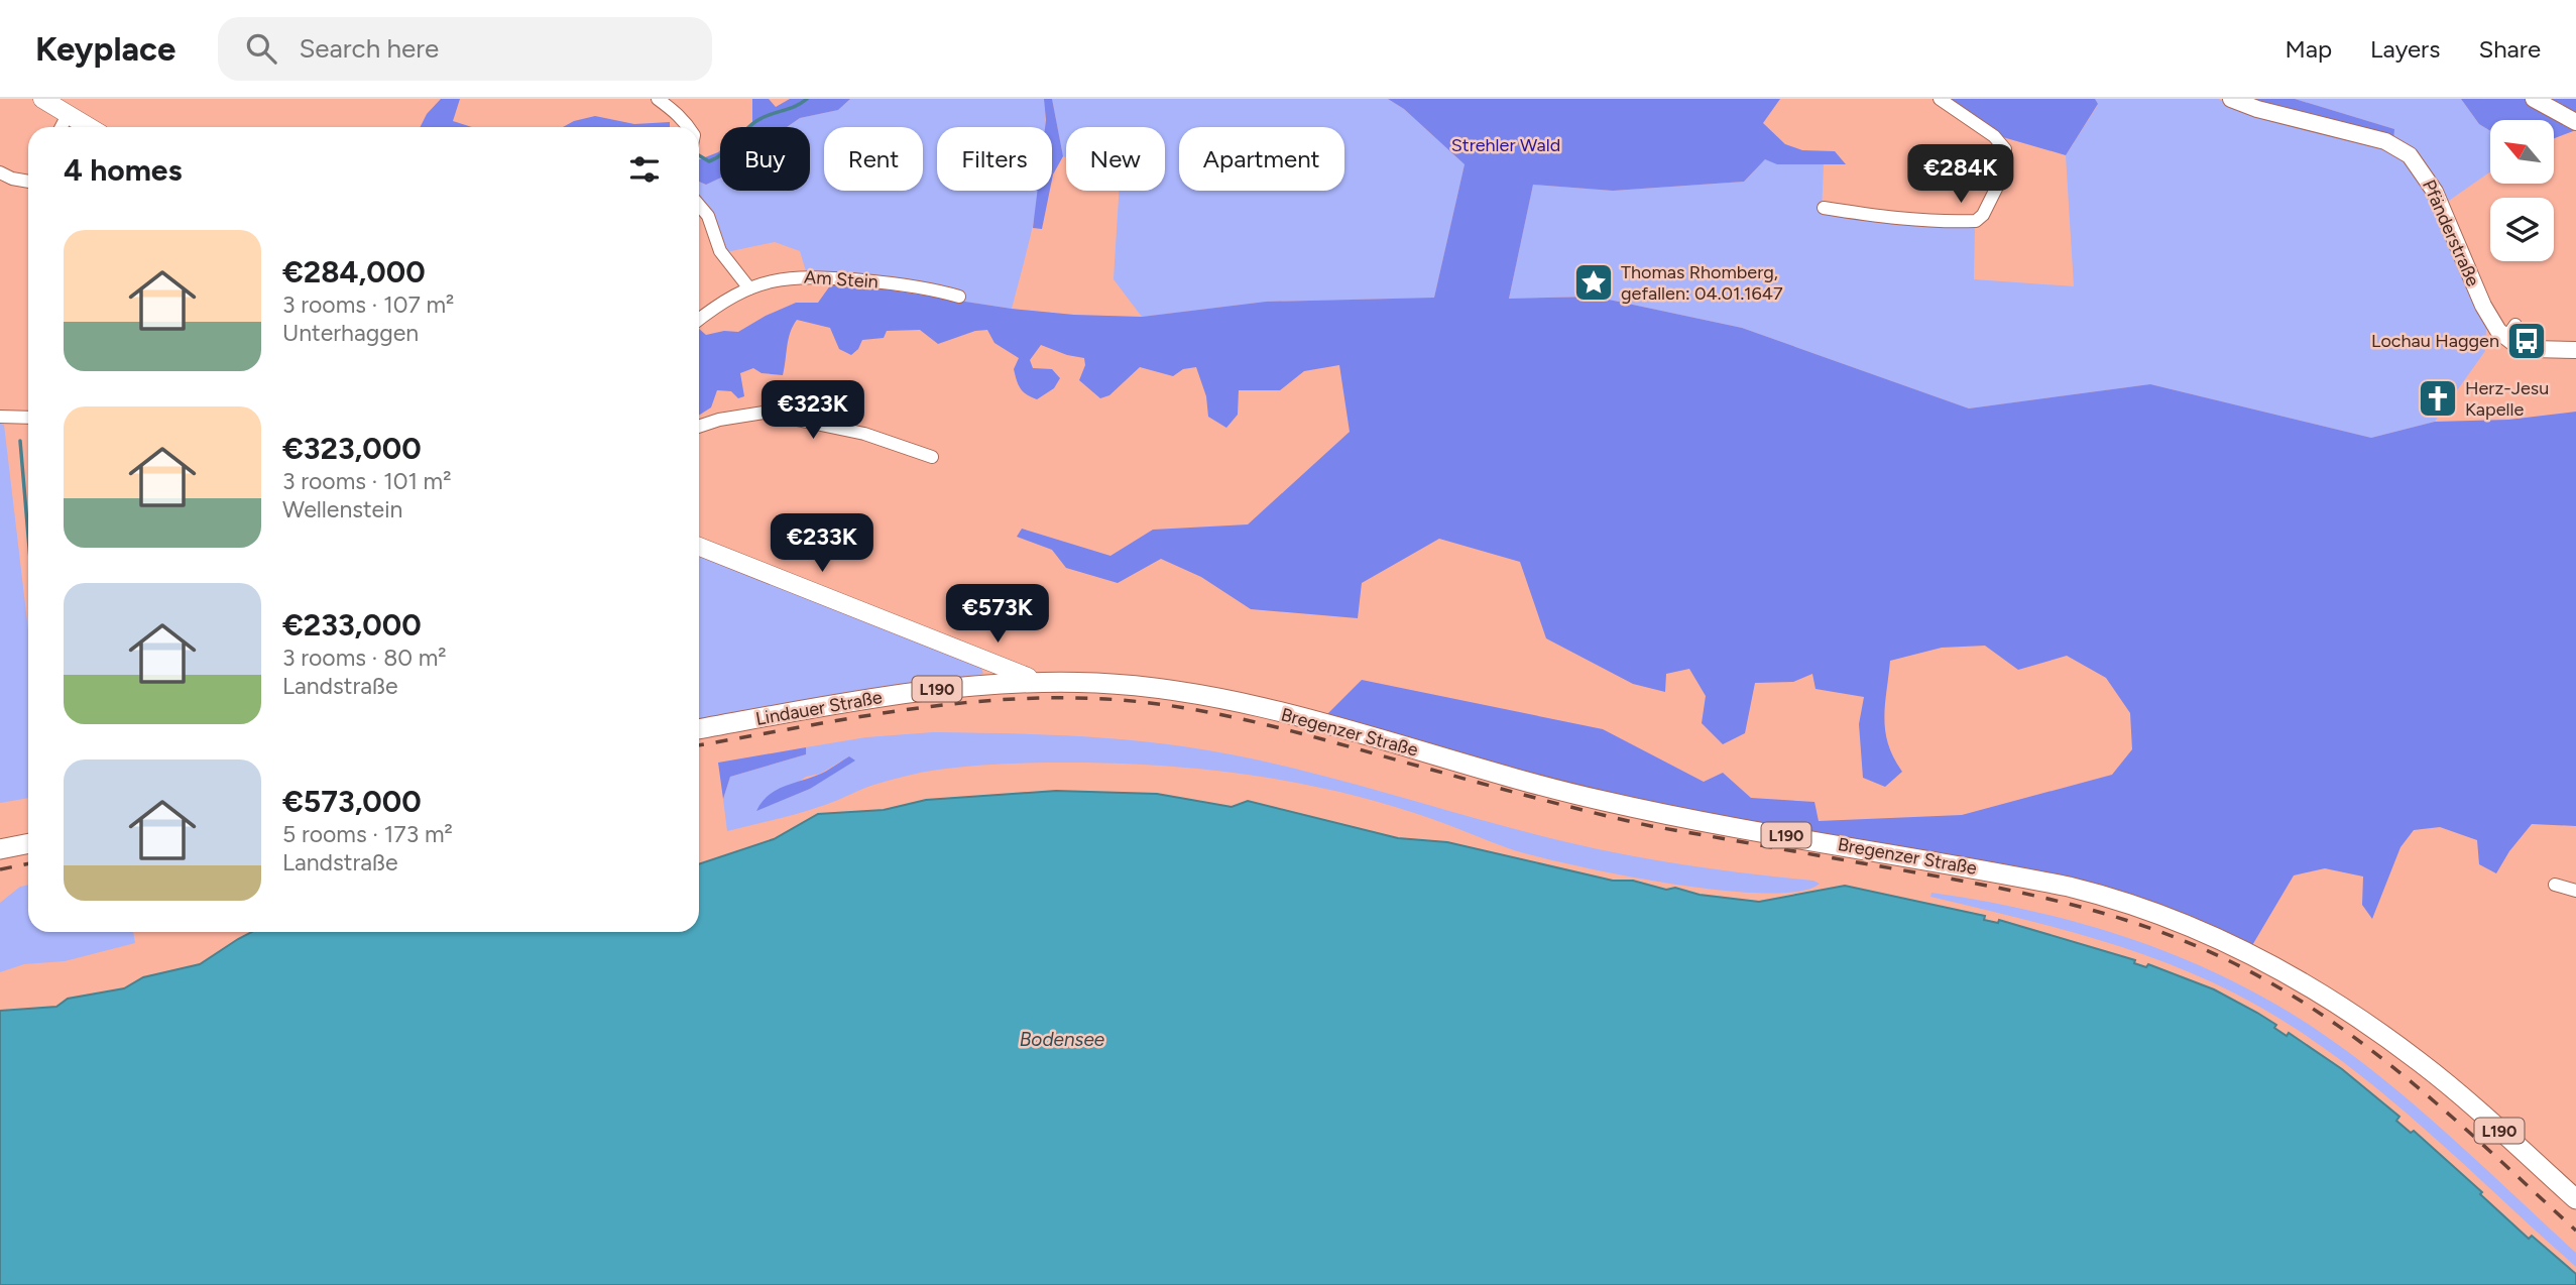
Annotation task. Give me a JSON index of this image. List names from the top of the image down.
{
  "streets": {
    "main road": ["L190", "Lindauer Straße", "Bregenzer Straße"],
    "street": ["Pfänderstraße", "Am Stein"]
  },
  "crossings": [
    ["Lindauer Straße", "Bregenzer Straße"]
  ],
  "water": ["Bodensee"],
  "parks": ["Strehler Wald"],
  "places": {
    "place": ["Thomas Rhomberg, gefallen: 04.01.1647"],
    "bus stop": ["Lochau Haggen"],
    "church": ["Herz-Jesu Kapelle"]
  },
  "north": "top left",
  "page": {
    "header": "Keyplace",
    "search": "Search here",
    "nav": ["Map", "Layers", "Share"],
    "chip": [
      "Buy",
      "Rent",
      "Filters",
      "New",
      "Apartment"
    ],
    "heading": "4 homes",
    "price": [
      "€284K",
      "€323K",
      "€233K",
      "€573K"
    ],
    "list": [
      {
        "name": "€284,000",
        "note": "3 rooms · 107 m² · Unterhaggen"
      },
      {
        "name": "€323,000",
        "note": "3 rooms · 101 m² · Wellenstein"
      },
      {
        "name": "€233,000",
        "note": "3 rooms · 80 m² · Landstraße"
      },
      {
        "name": "€573,000",
        "note": "5 rooms · 173 m² · Landstraße"
      }
    ]
  }
}
